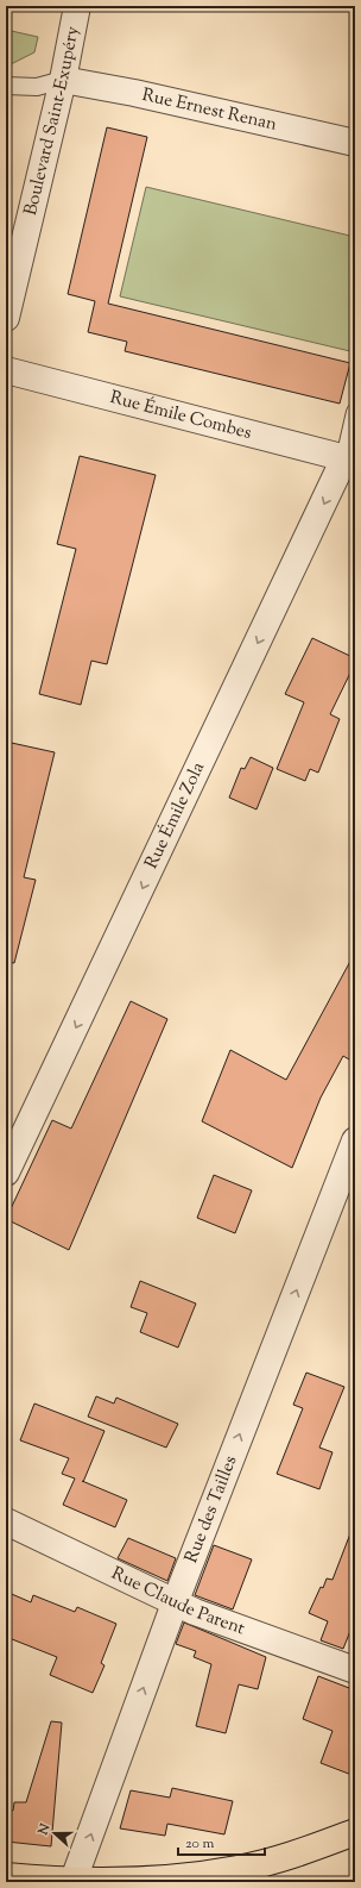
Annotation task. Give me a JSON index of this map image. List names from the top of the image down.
{
  "streets": {
    "street": [
      "Rue Ernest Renan",
      "Boulevard Saint-Exupéry",
      "Rue Émile Combes",
      "Rue Émile Zola",
      "Rue des Tailles",
      "Rue Claude Parent"
    ]
  },
  "crossings": [
    ["Rue Ernest Renan", "Boulevard Saint-Exupéry"],
    ["Rue Émile Combes", "Rue Émile Zola"],
    ["Rue des Tailles", "Rue Claude Parent"]
  ],
  "one_way": ["Rue Émile Zola", "Rue des Tailles"],
  "scale_bar": "20 m",
  "north": "left"
}
